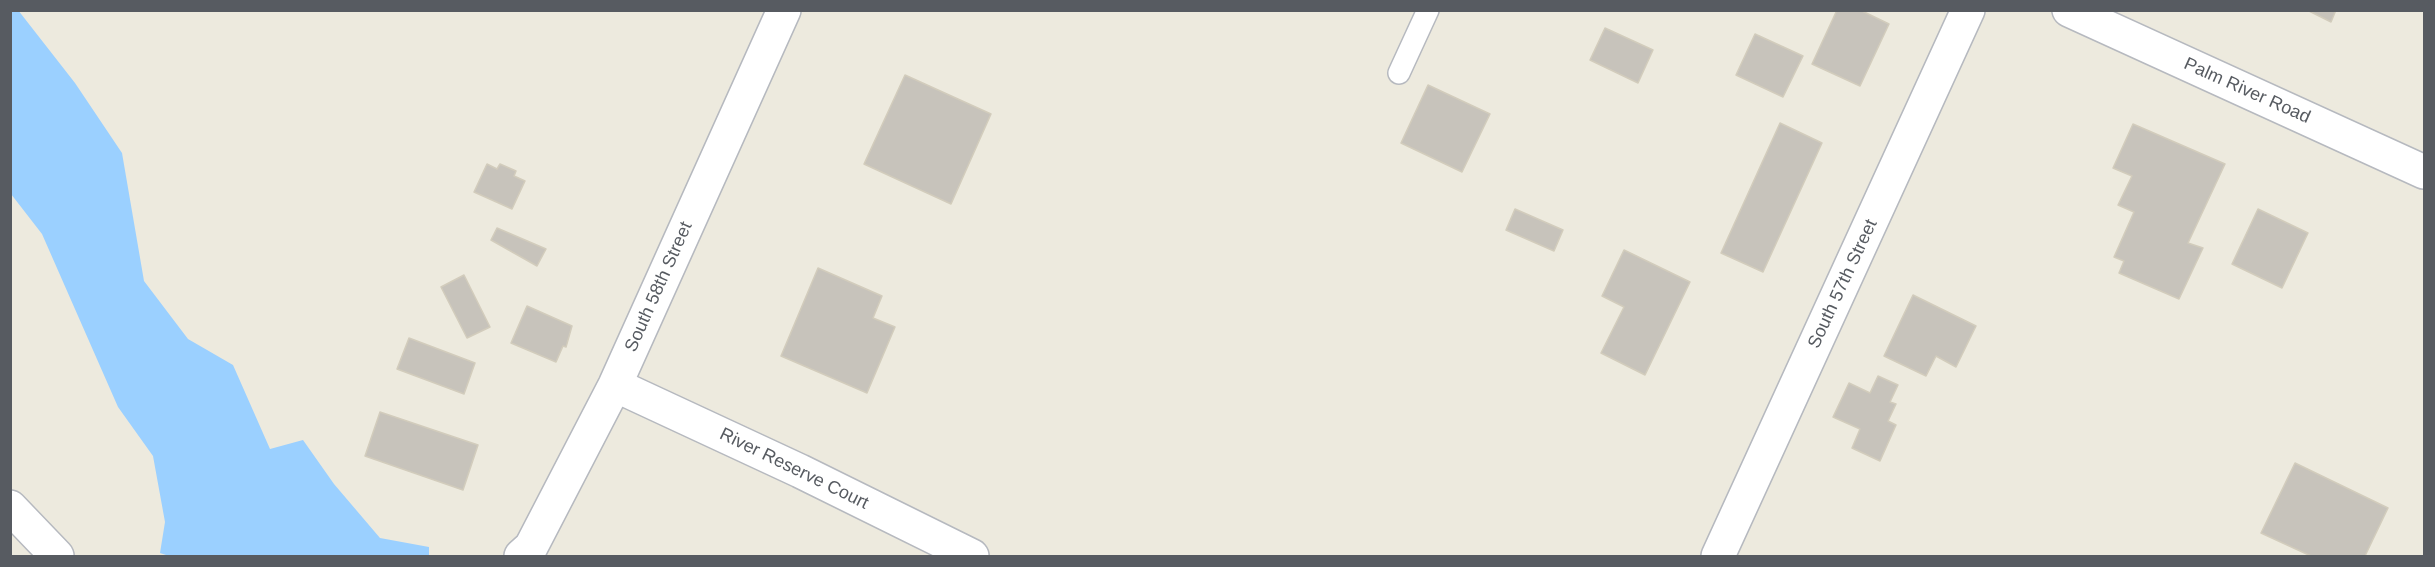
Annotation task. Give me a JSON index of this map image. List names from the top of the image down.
{
  "streets": {
    "street": [
      "Palm River Road",
      "South 57th Street",
      "South 58th Street",
      "River Reserve Court"
    ]
  },
  "crossings": [
    ["South 58th Street", "River Reserve Court"]
  ]
}
